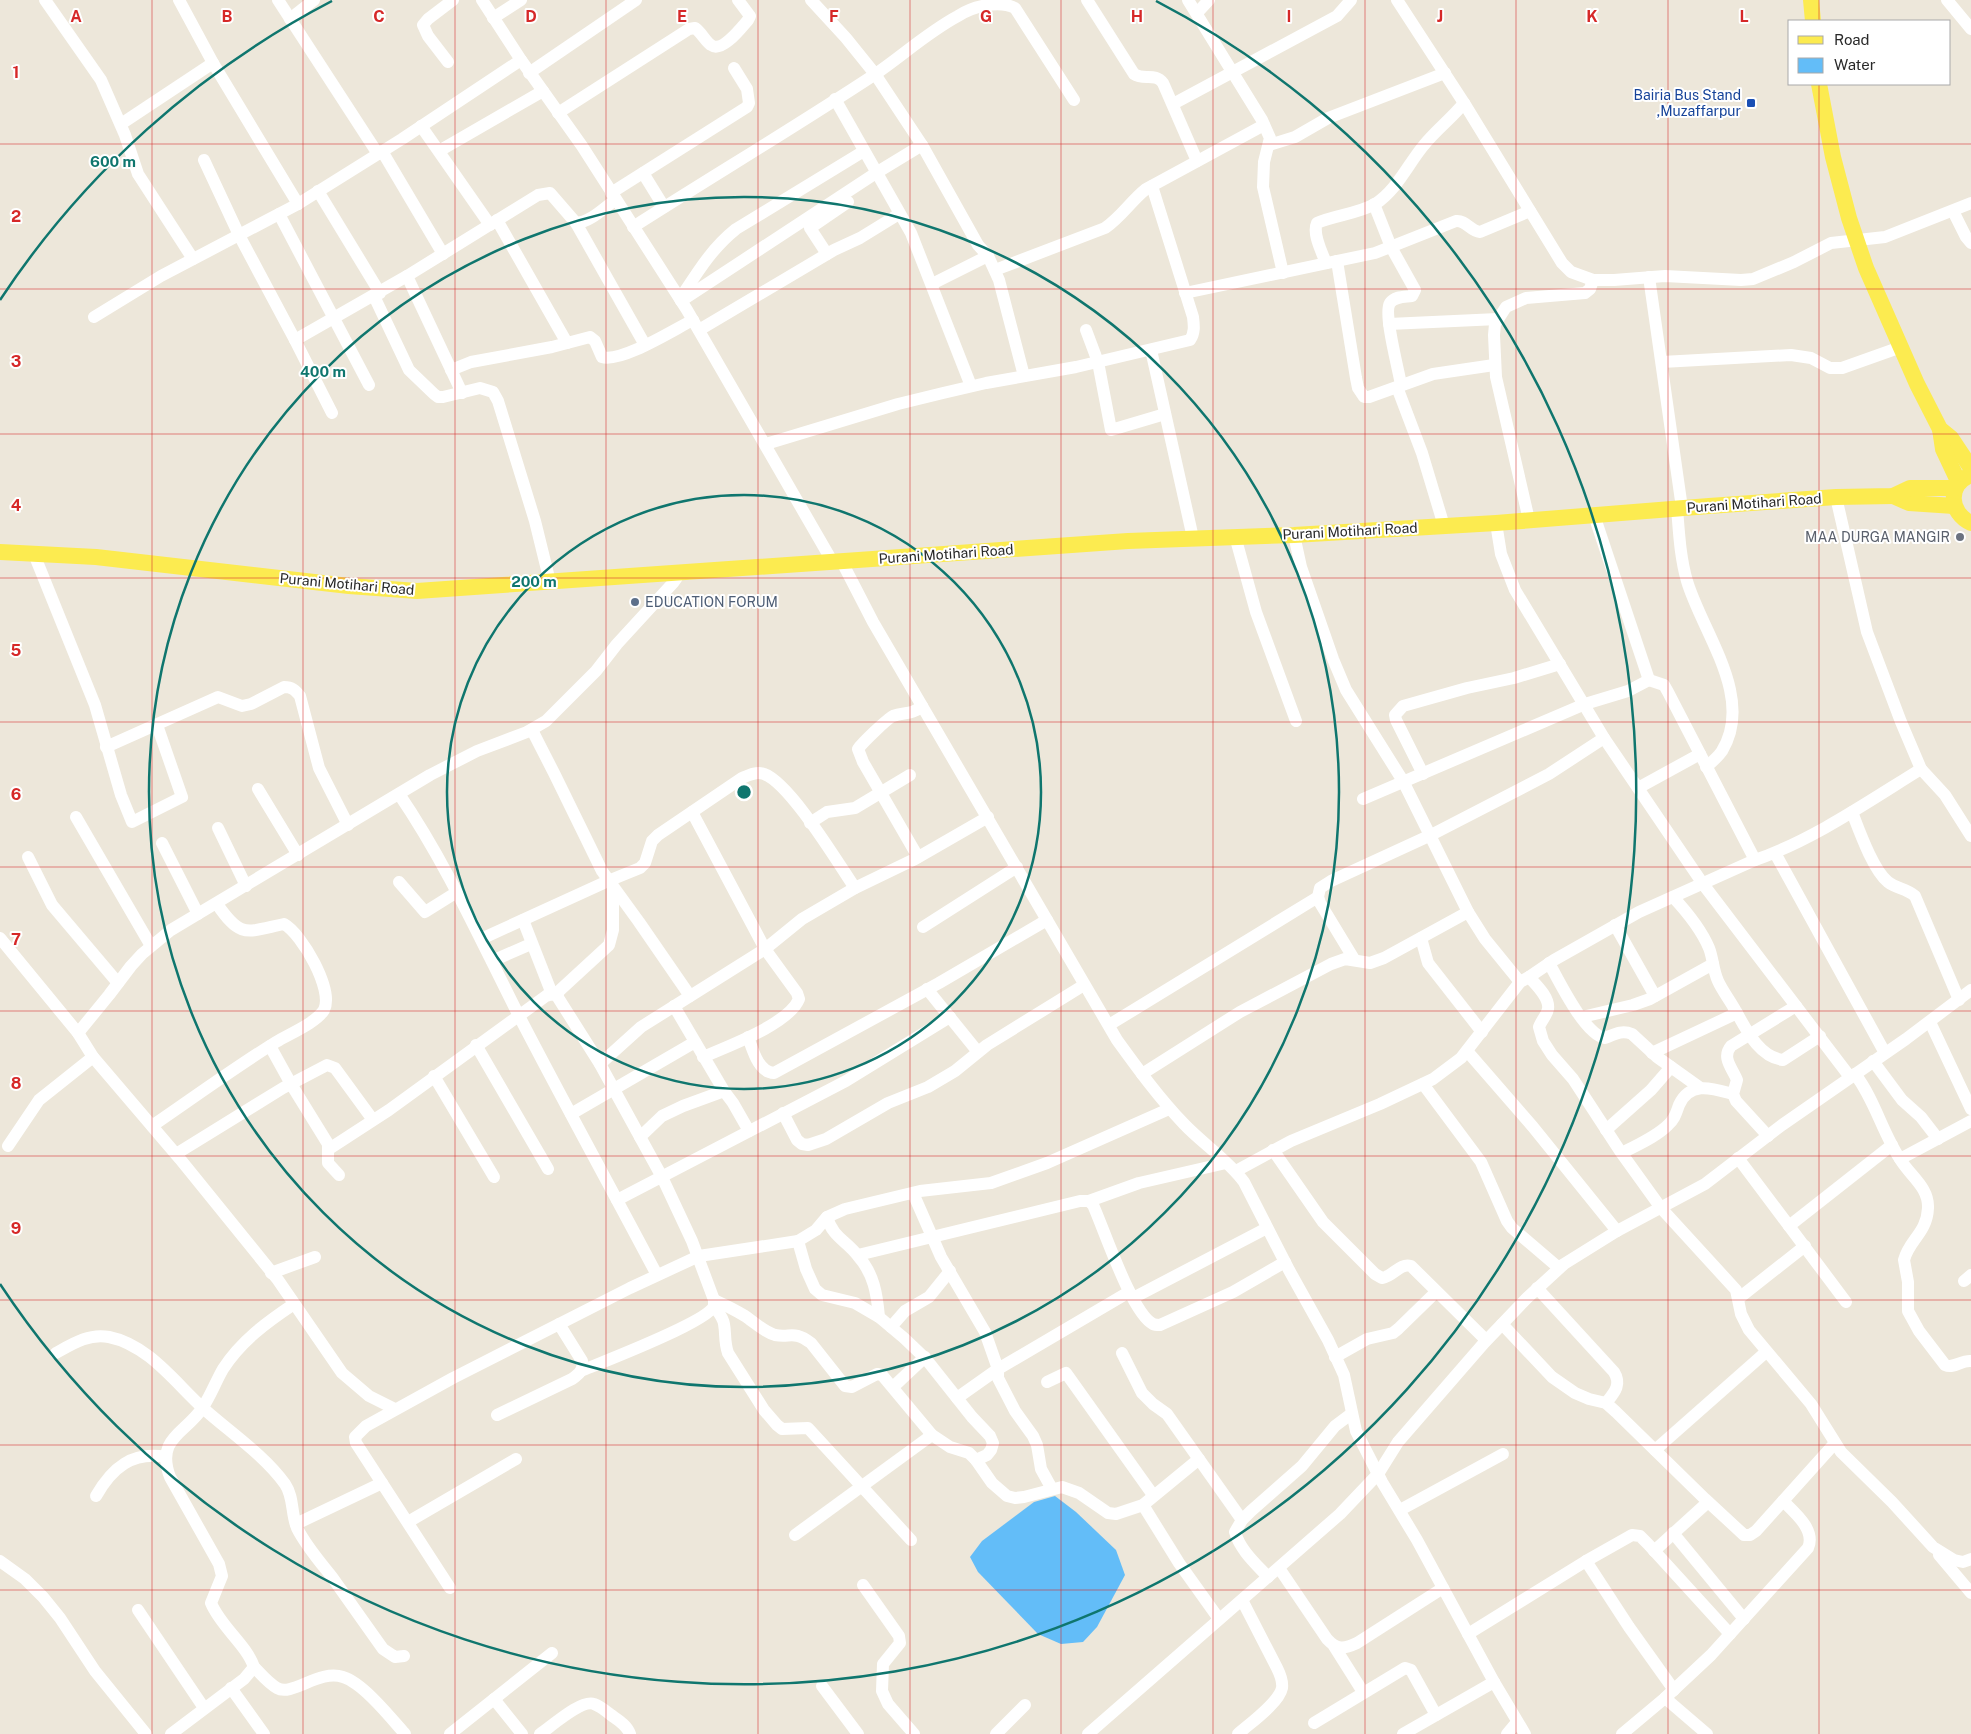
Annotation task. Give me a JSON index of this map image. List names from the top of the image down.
{
  "streets": {
    "main road": ["Purani Motihari Road"]
  },
  "places": {
    "transit": ["Bairia Bus Stand ,Muzaffarpur"],
    "other": ["MAA DURGA MANGIR", "EDUCATION FORUM"]
  },
  "legend": ["Road", "Water"],
  "grid": {
    "columns": [
      "A",
      "B",
      "C",
      "D",
      "E",
      "F",
      "G",
      "H",
      "I",
      "J",
      "K",
      "L"
    ],
    "rows": [
      "1",
      "2",
      "3",
      "4",
      "5",
      "6",
      "7",
      "8",
      "9"
    ]
  },
  "rings": ["600 m", "400 m", "200 m"]
}
